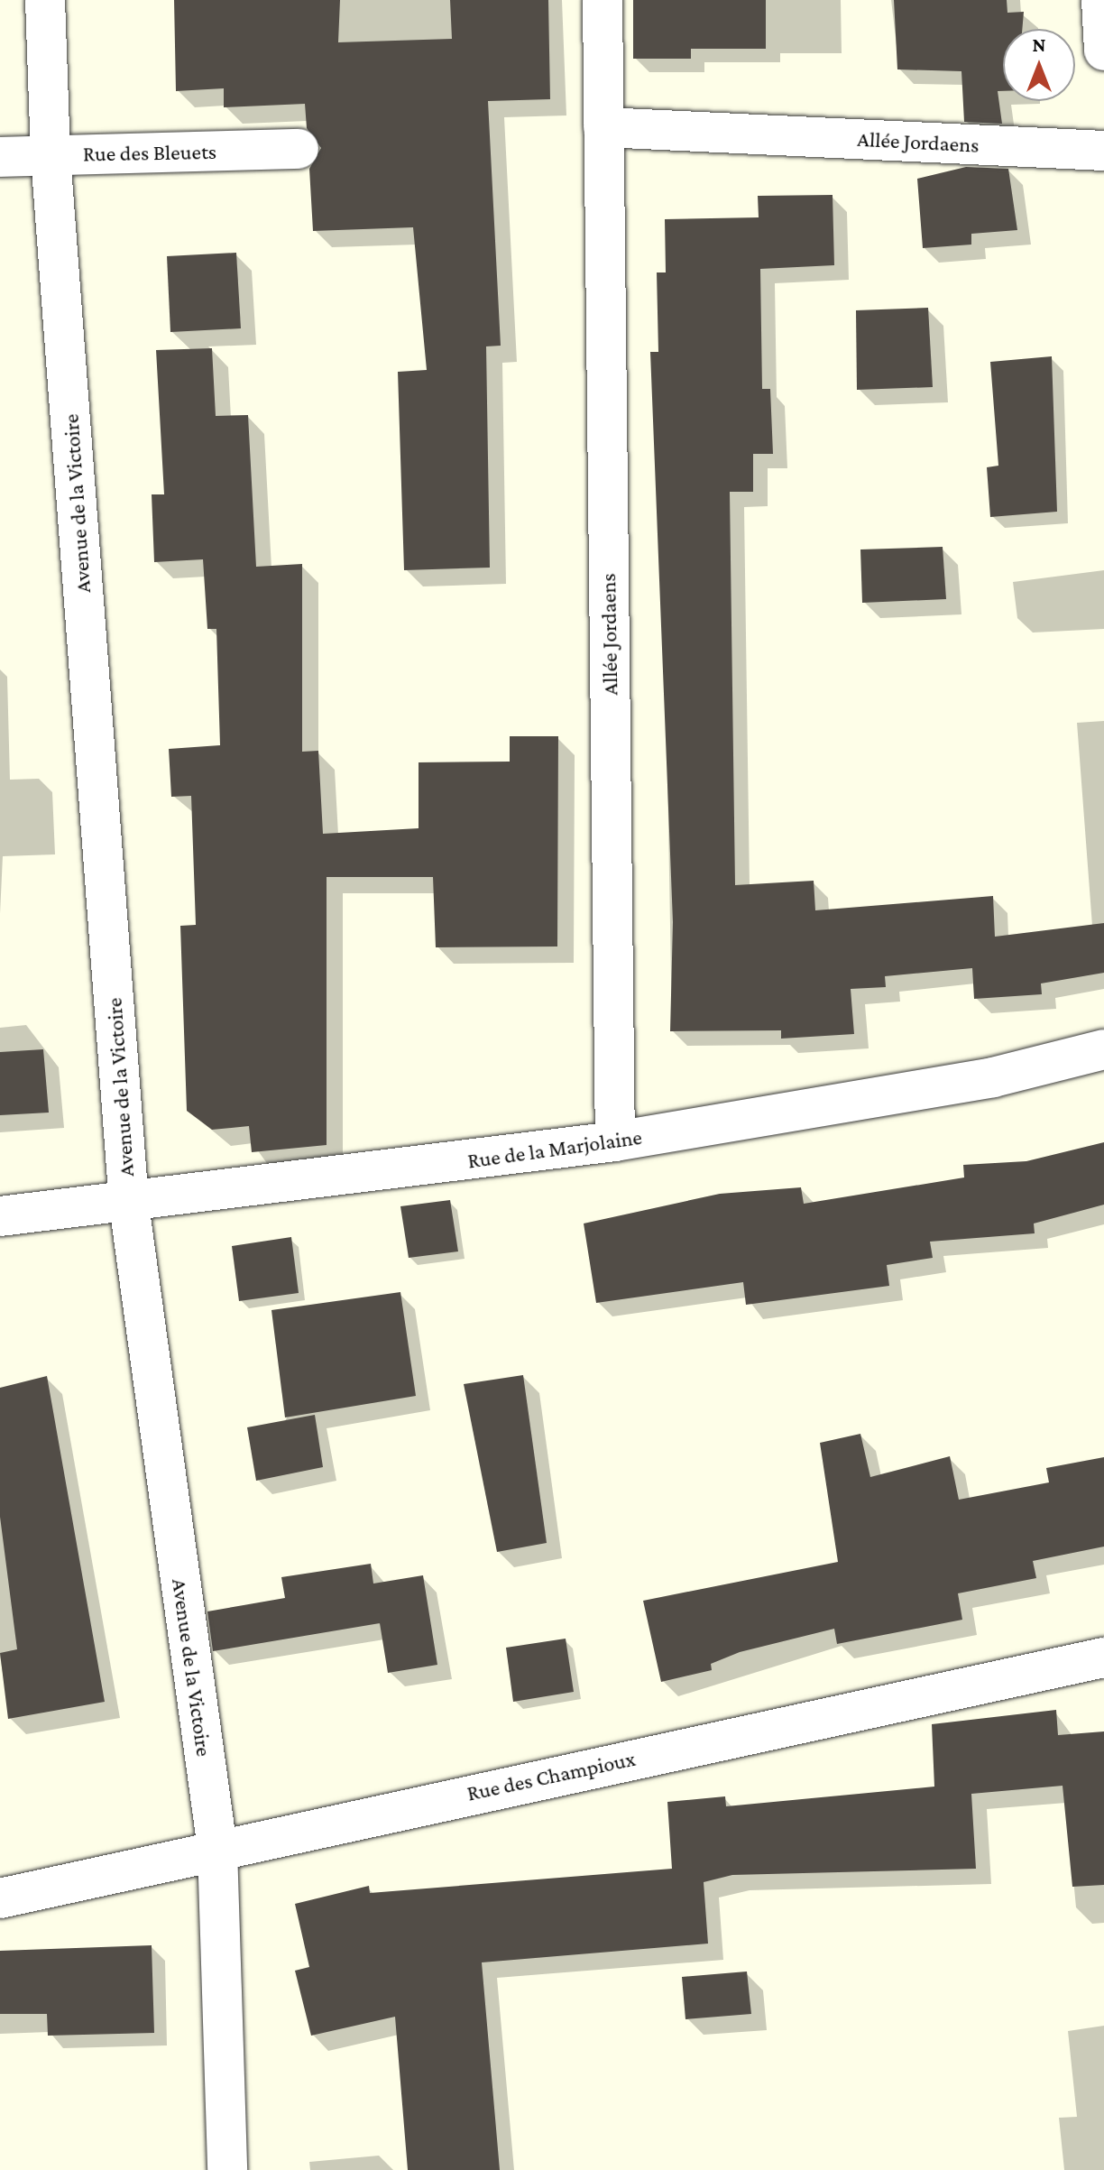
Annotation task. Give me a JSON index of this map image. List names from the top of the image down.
{
  "streets": {
    "street": [
      "Allée Jordaens",
      "Rue des Bleuets",
      "Avenue de la Victoire",
      "Rue de la Marjolaine",
      "Rue des Champioux"
    ]
  },
  "crossings": [
    ["Allée Jordaens", "Rue de la Marjolaine"],
    ["Rue des Bleuets", "Avenue de la Victoire"],
    ["Avenue de la Victoire", "Rue de la Marjolaine"],
    ["Avenue de la Victoire", "Rue des Champioux"]
  ],
  "north": "top"
}
